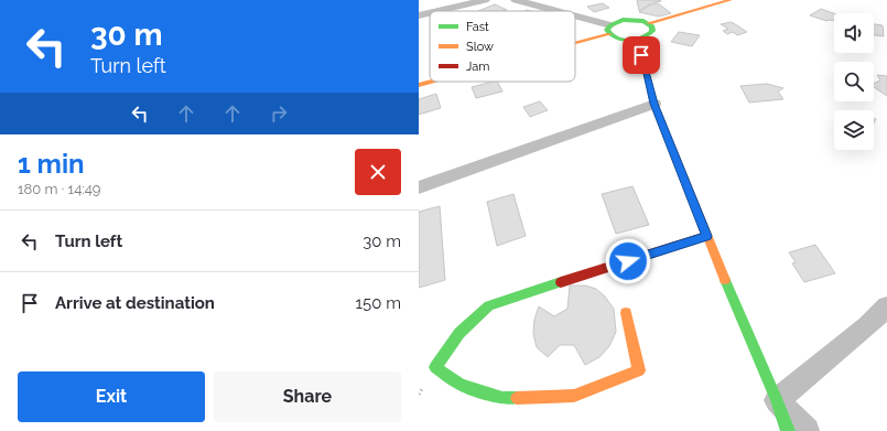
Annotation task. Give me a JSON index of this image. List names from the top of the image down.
{
  "legend": ["Fast", "Slow", "Jam"],
  "page": {
    "turn": ["30 m", "Turn left"],
    "heading": ["1 min", "180 m · 14:49"],
    "list": [
      {
        "name": "Turn left",
        "value": "30 m"
      },
      {
        "name": "Arrive at destination",
        "value": "150 m"
      }
    ],
    "buttons": ["Exit", "Share"]
  }
}
